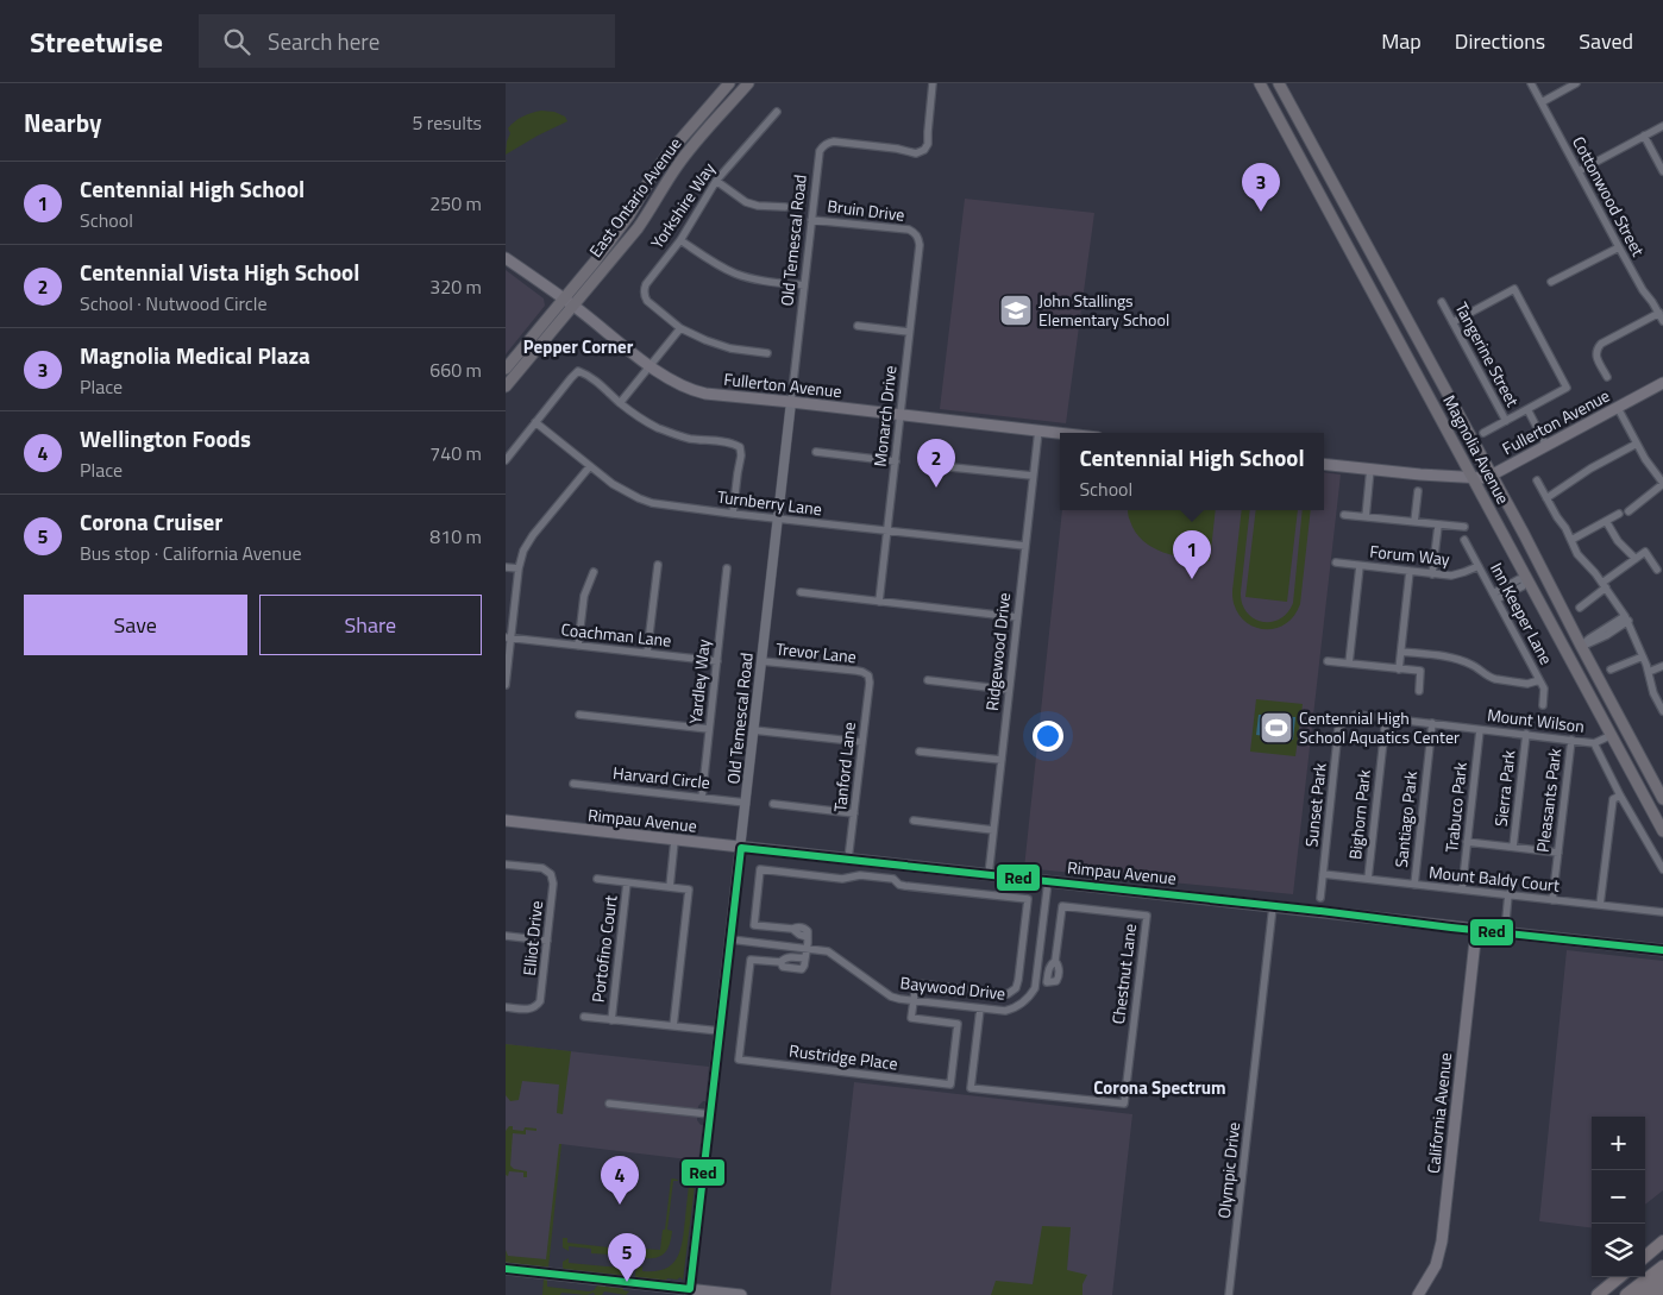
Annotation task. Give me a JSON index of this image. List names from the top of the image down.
{
  "streets": {
    "main road": [
      "East Ontario Avenue",
      "Fullerton Avenue",
      "Magnolia Avenue",
      "Rimpau Avenue",
      "California Avenue"
    ],
    "street": [
      "Cottonwood Street",
      "Yorkshire Way",
      "Bruin Drive",
      "Old Temescal Road",
      "Tangerine Street",
      "Monarch Drive",
      "Turnberry Lane",
      "Forum Way",
      "Inn Keeper Lane",
      "Coachman Lane",
      "Ridgewood Drive",
      "Trevor Lane",
      "Yardley Way",
      "Mount Wilson",
      "Tanford Lane",
      "Harvard Circle",
      "Sierra Park",
      "Pleasants Park",
      "Sunset Park",
      "Trabuco Park",
      "Bighorn Park",
      "Santiago Park",
      "Mount Baldy Court",
      "Elliot Drive",
      "Portofino Court",
      "Chestnut Lane",
      "Baywood Drive",
      "Rustridge Place",
      "Olympic Drive"
    ]
  },
  "crossings": [
    ["East Ontario Avenue", "Fullerton Avenue"],
    ["Bruin Drive", "Old Temescal Road"],
    ["Bruin Drive", "Monarch Drive"],
    ["Old Temescal Road", "Fullerton Avenue"],
    ["Old Temescal Road", "Turnberry Lane"],
    ["Old Temescal Road", "Trevor Lane"],
    ["Old Temescal Road", "Harvard Circle"],
    ["Old Temescal Road", "Rimpau Avenue"],
    ["Old Temescal Road", "Baywood Drive"],
    ["Fullerton Avenue", "Monarch Drive"],
    ["Fullerton Avenue", "Magnolia Avenue"],
    ["Fullerton Avenue", "Ridgewood Drive"],
    ["Monarch Drive", "Turnberry Lane"],
    ["Magnolia Avenue", "Mount Wilson"],
    ["Turnberry Lane", "Ridgewood Drive"],
    ["Forum Way", "Inn Keeper Lane"],
    ["Coachman Lane", "Yardley Way"],
    ["Ridgewood Drive", "Rimpau Avenue"],
    ["Trevor Lane", "Tanford Lane"],
    ["Yardley Way", "Harvard Circle"],
    ["Mount Wilson", "Sierra Park"],
    ["Mount Wilson", "Pleasants Park"],
    ["Mount Wilson", "Sunset Park"],
    ["Mount Wilson", "Trabuco Park"],
    ["Mount Wilson", "Bighorn Park"],
    ["Mount Wilson", "Santiago Park"],
    ["Tanford Lane", "Rimpau Avenue"],
    ["Pleasants Park", "Mount Baldy Court"],
    ["Sunset Park", "Mount Baldy Court"],
    ["Trabuco Park", "Mount Baldy Court"],
    ["Bighorn Park", "Mount Baldy Court"],
    ["Santiago Park", "Mount Baldy Court"],
    ["Rimpau Avenue", "Baywood Drive"],
    ["Rimpau Avenue", "California Avenue"],
    ["Rimpau Avenue", "Olympic Drive"],
    ["Chestnut Lane", "Baywood Drive"],
    ["Baywood Drive", "Rustridge Place"]
  ],
  "districts": ["Pepper Corner", "Corona Spectrum"],
  "places": {
    "school or university": ["John Stallings Elementary School"],
    "sports": ["Centennial High School Aquatics Center"]
  },
  "lines": ["transit line Red"],
  "page": {
    "header": "Streetwise",
    "search": "Search here",
    "nav": ["Map", "Directions", "Saved"],
    "heading": ["Nearby", "5 results"],
    "list": [
      {
        "mark": "1",
        "name": "Centennial High School",
        "note": "School",
        "value": "250 m"
      },
      {
        "mark": "2",
        "name": "Centennial Vista High School",
        "note": "School · Nutwood Circle",
        "value": "320 m"
      },
      {
        "mark": "3",
        "name": "Magnolia Medical Plaza",
        "note": "Place",
        "value": "660 m"
      },
      {
        "mark": "4",
        "name": "Wellington Foods",
        "note": "Place",
        "value": "740 m"
      },
      {
        "mark": "5",
        "name": "Corona Cruiser",
        "note": "Bus stop · California Avenue",
        "value": "810 m"
      }
    ],
    "pins": [
      "3",
      "2",
      "1",
      "4",
      "5"
    ],
    "popup": ["Centennial High School", "School"],
    "buttons": ["Save", "Share"],
    "map_buttons": ["+", "−"]
  }
}
